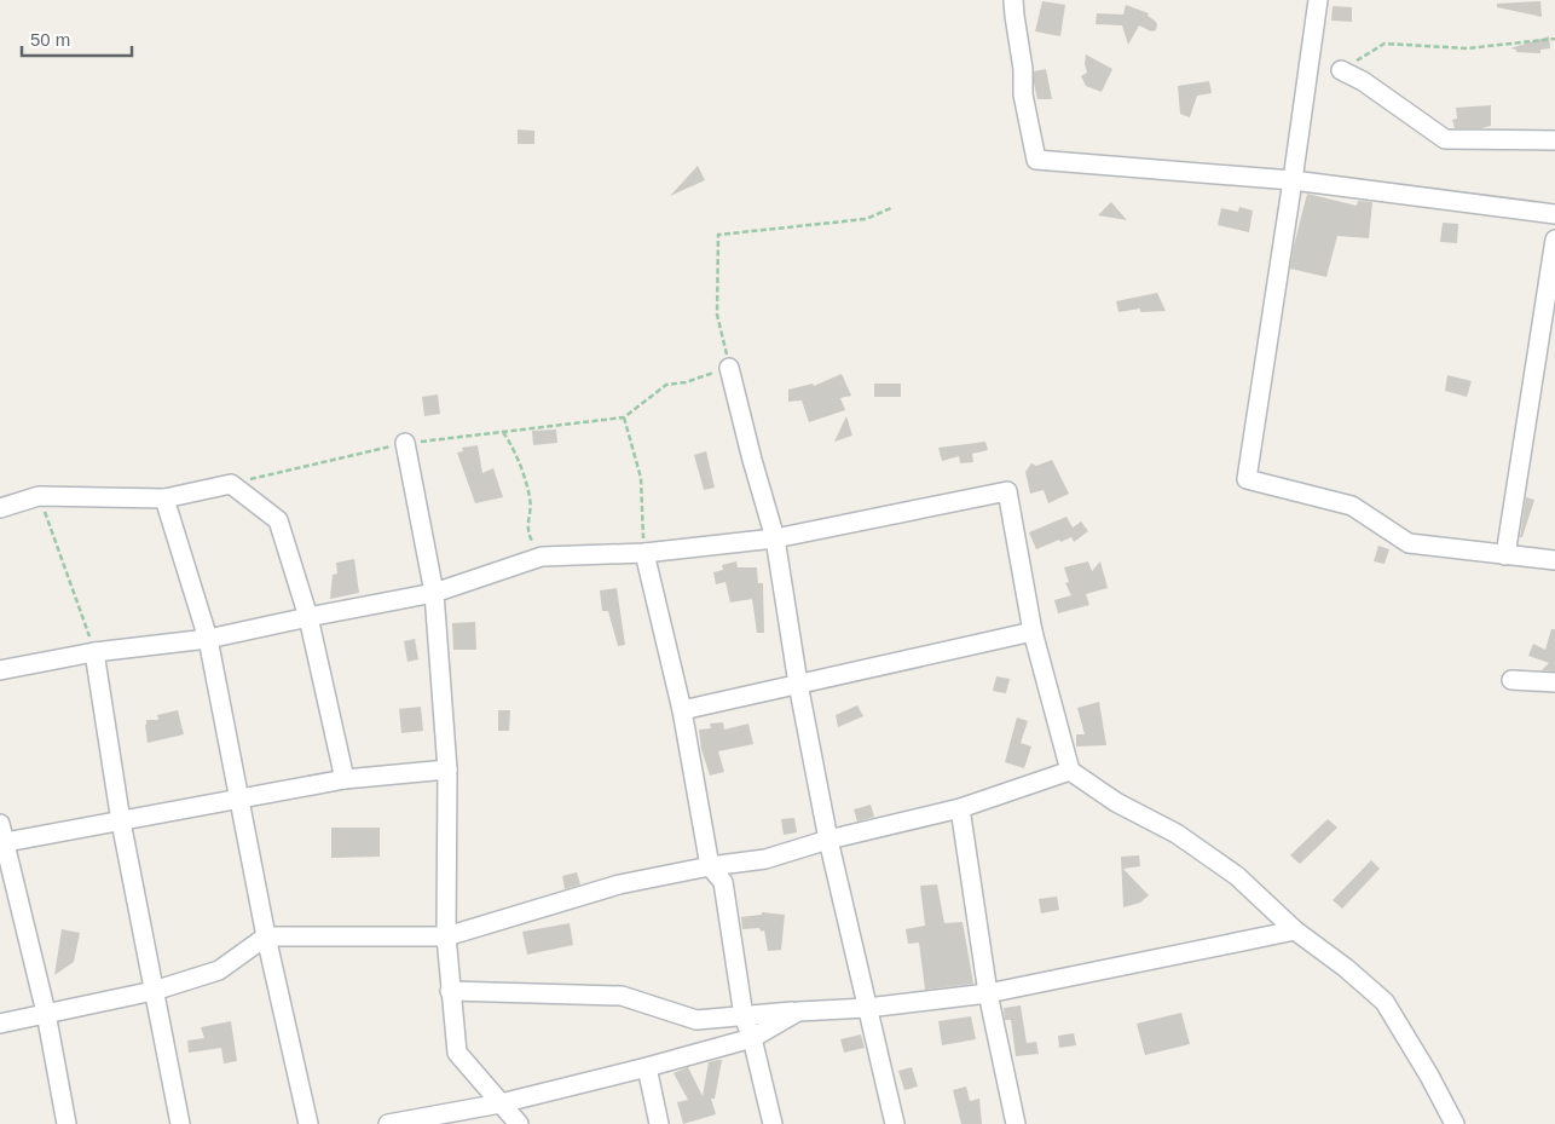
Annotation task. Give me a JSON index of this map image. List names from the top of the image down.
{
  "scale_bar": "50 m"
}
